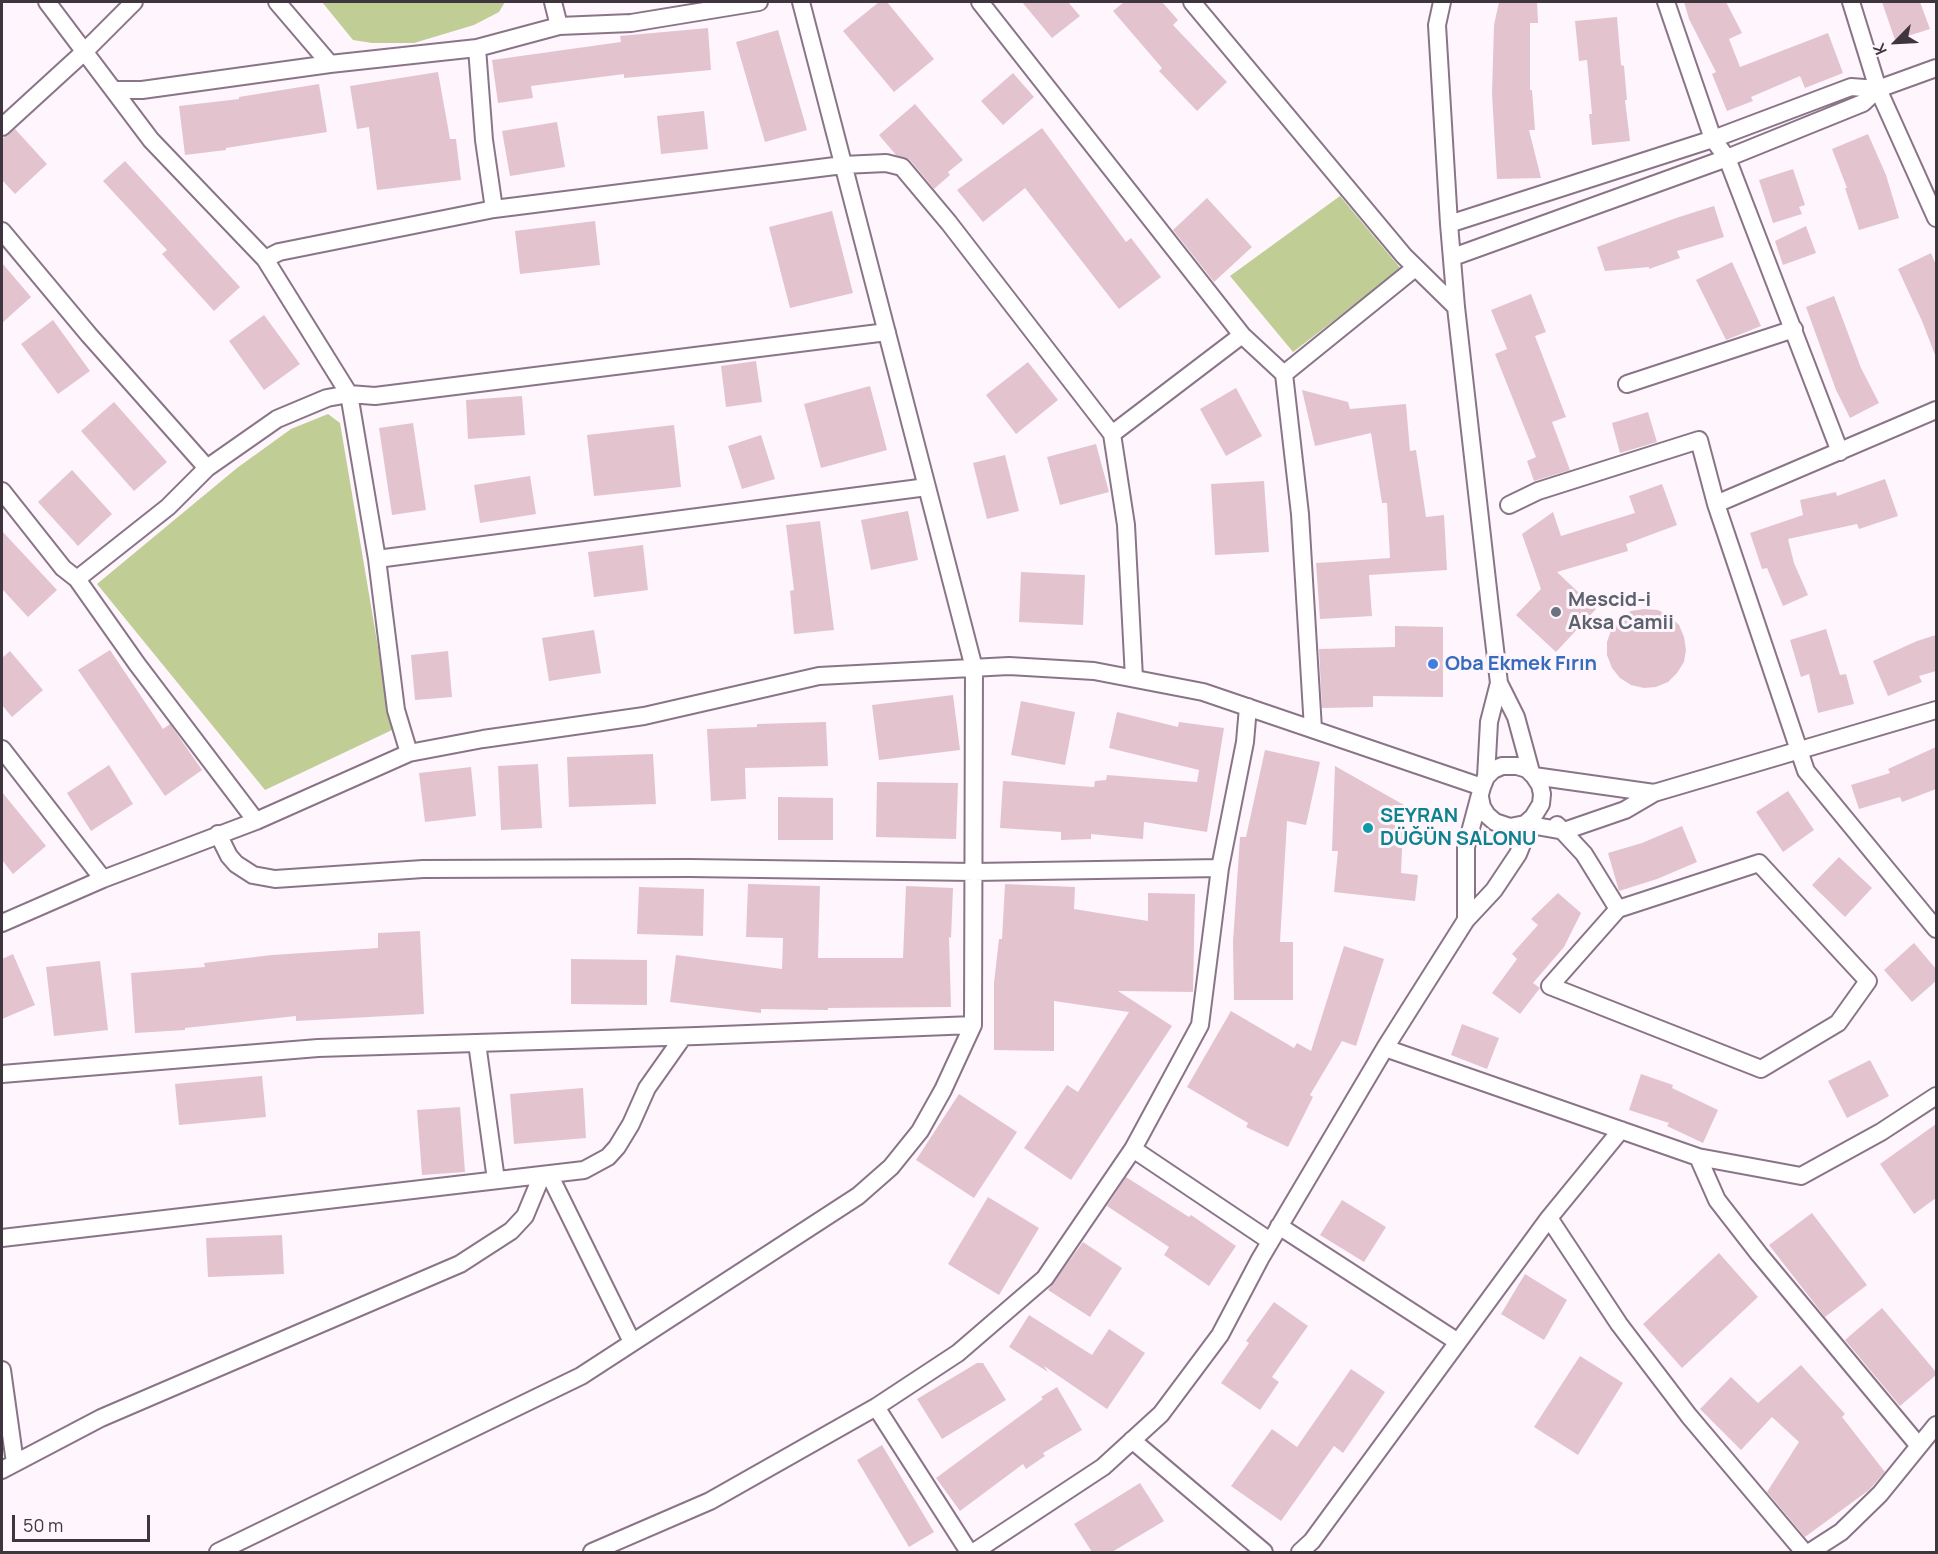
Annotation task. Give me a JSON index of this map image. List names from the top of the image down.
{
  "places": ["Mescid-i Aksa Camii", "Oba Ekmek Fırın", "SEYRAN DÜĞÜN SALONU"],
  "scale_bar": "50 m",
  "north": "bottom left"
}
